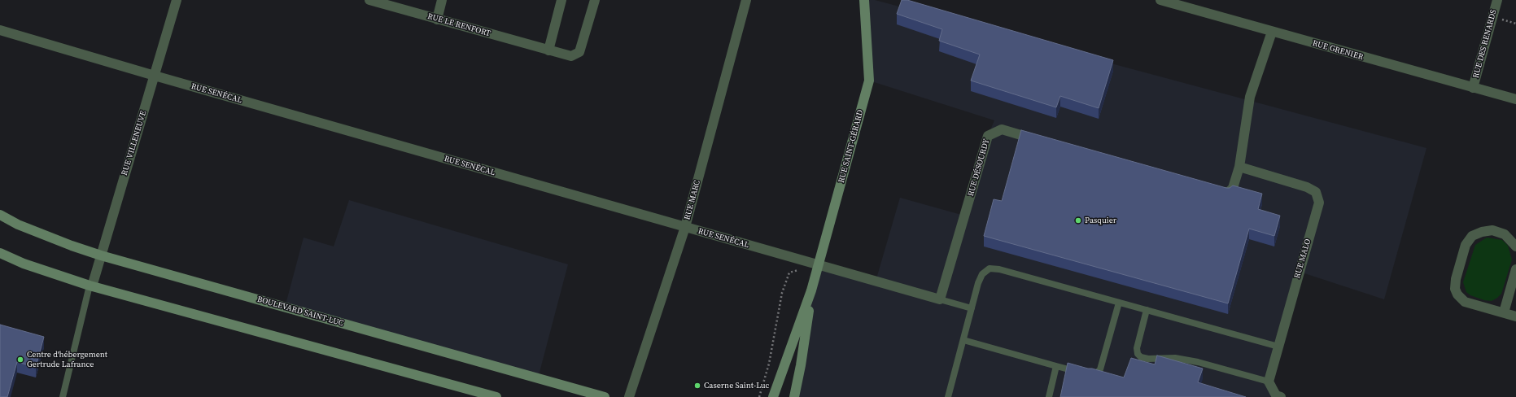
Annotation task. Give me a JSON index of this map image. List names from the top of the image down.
{
  "streets": {
    "street": [
      "RUE LE RENFORT",
      "RUE DES RENARDS",
      "RUE GRENIER",
      "RUE SENÉCAL",
      "RUE VILLENEUVE",
      "RUE SAINT-GÉRARD",
      "RUE DÉSOURDY",
      "RUE MARC",
      "RUE MALO",
      "BOULEVARD SAINT-LUC"
    ]
  },
  "crossings": [
    ["RUE DES RENARDS", "RUE GRENIER"],
    ["RUE SENÉCAL", "RUE VILLENEUVE"],
    ["RUE SENÉCAL", "RUE SAINT-GÉRARD"],
    ["RUE SENÉCAL", "RUE DÉSOURDY"],
    ["RUE SENÉCAL", "RUE MARC"],
    ["RUE VILLENEUVE", "BOULEVARD SAINT-LUC"]
  ],
  "places": ["Pasquier", "Centre d'hébergement Gertrude Lafrance", "Caserne Saint-Luc"]
}
